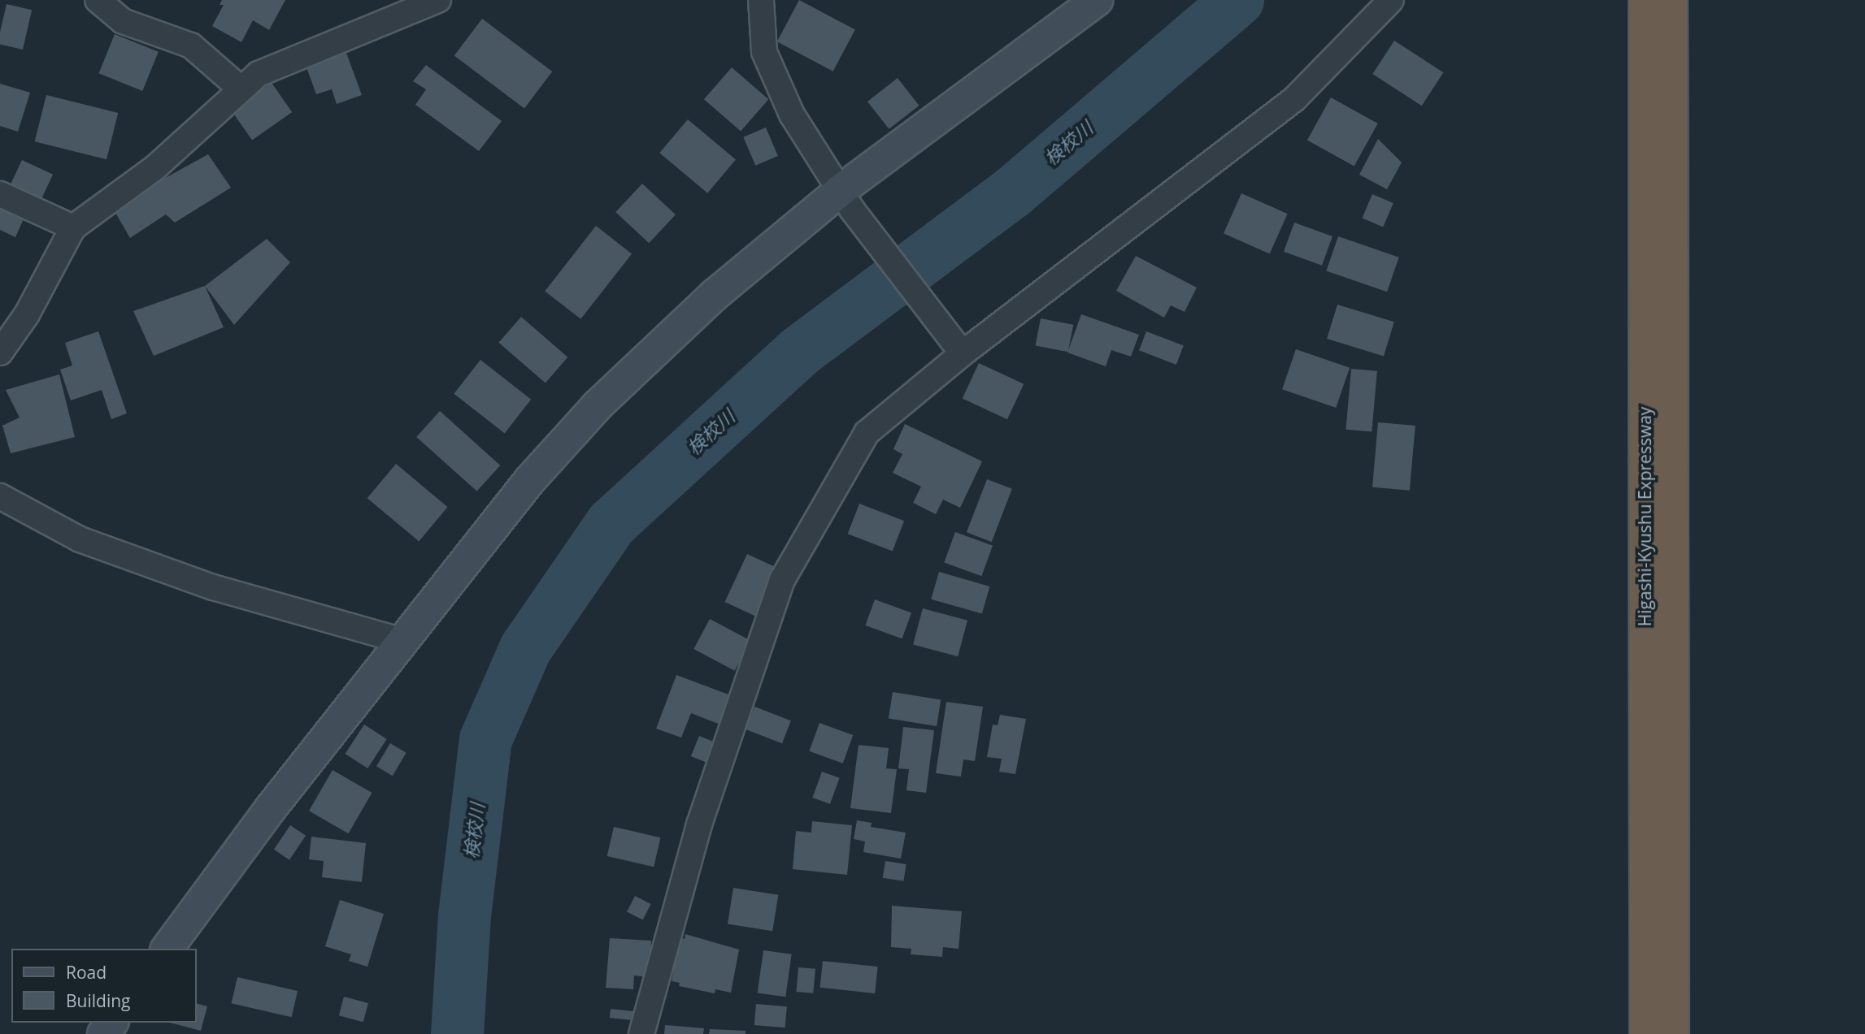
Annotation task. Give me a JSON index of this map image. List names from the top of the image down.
{
  "streets": {
    "highway": ["Higashi-Kyushu Expressway"]
  },
  "water": ["検校川"],
  "legend": ["Road", "Building"]
}
